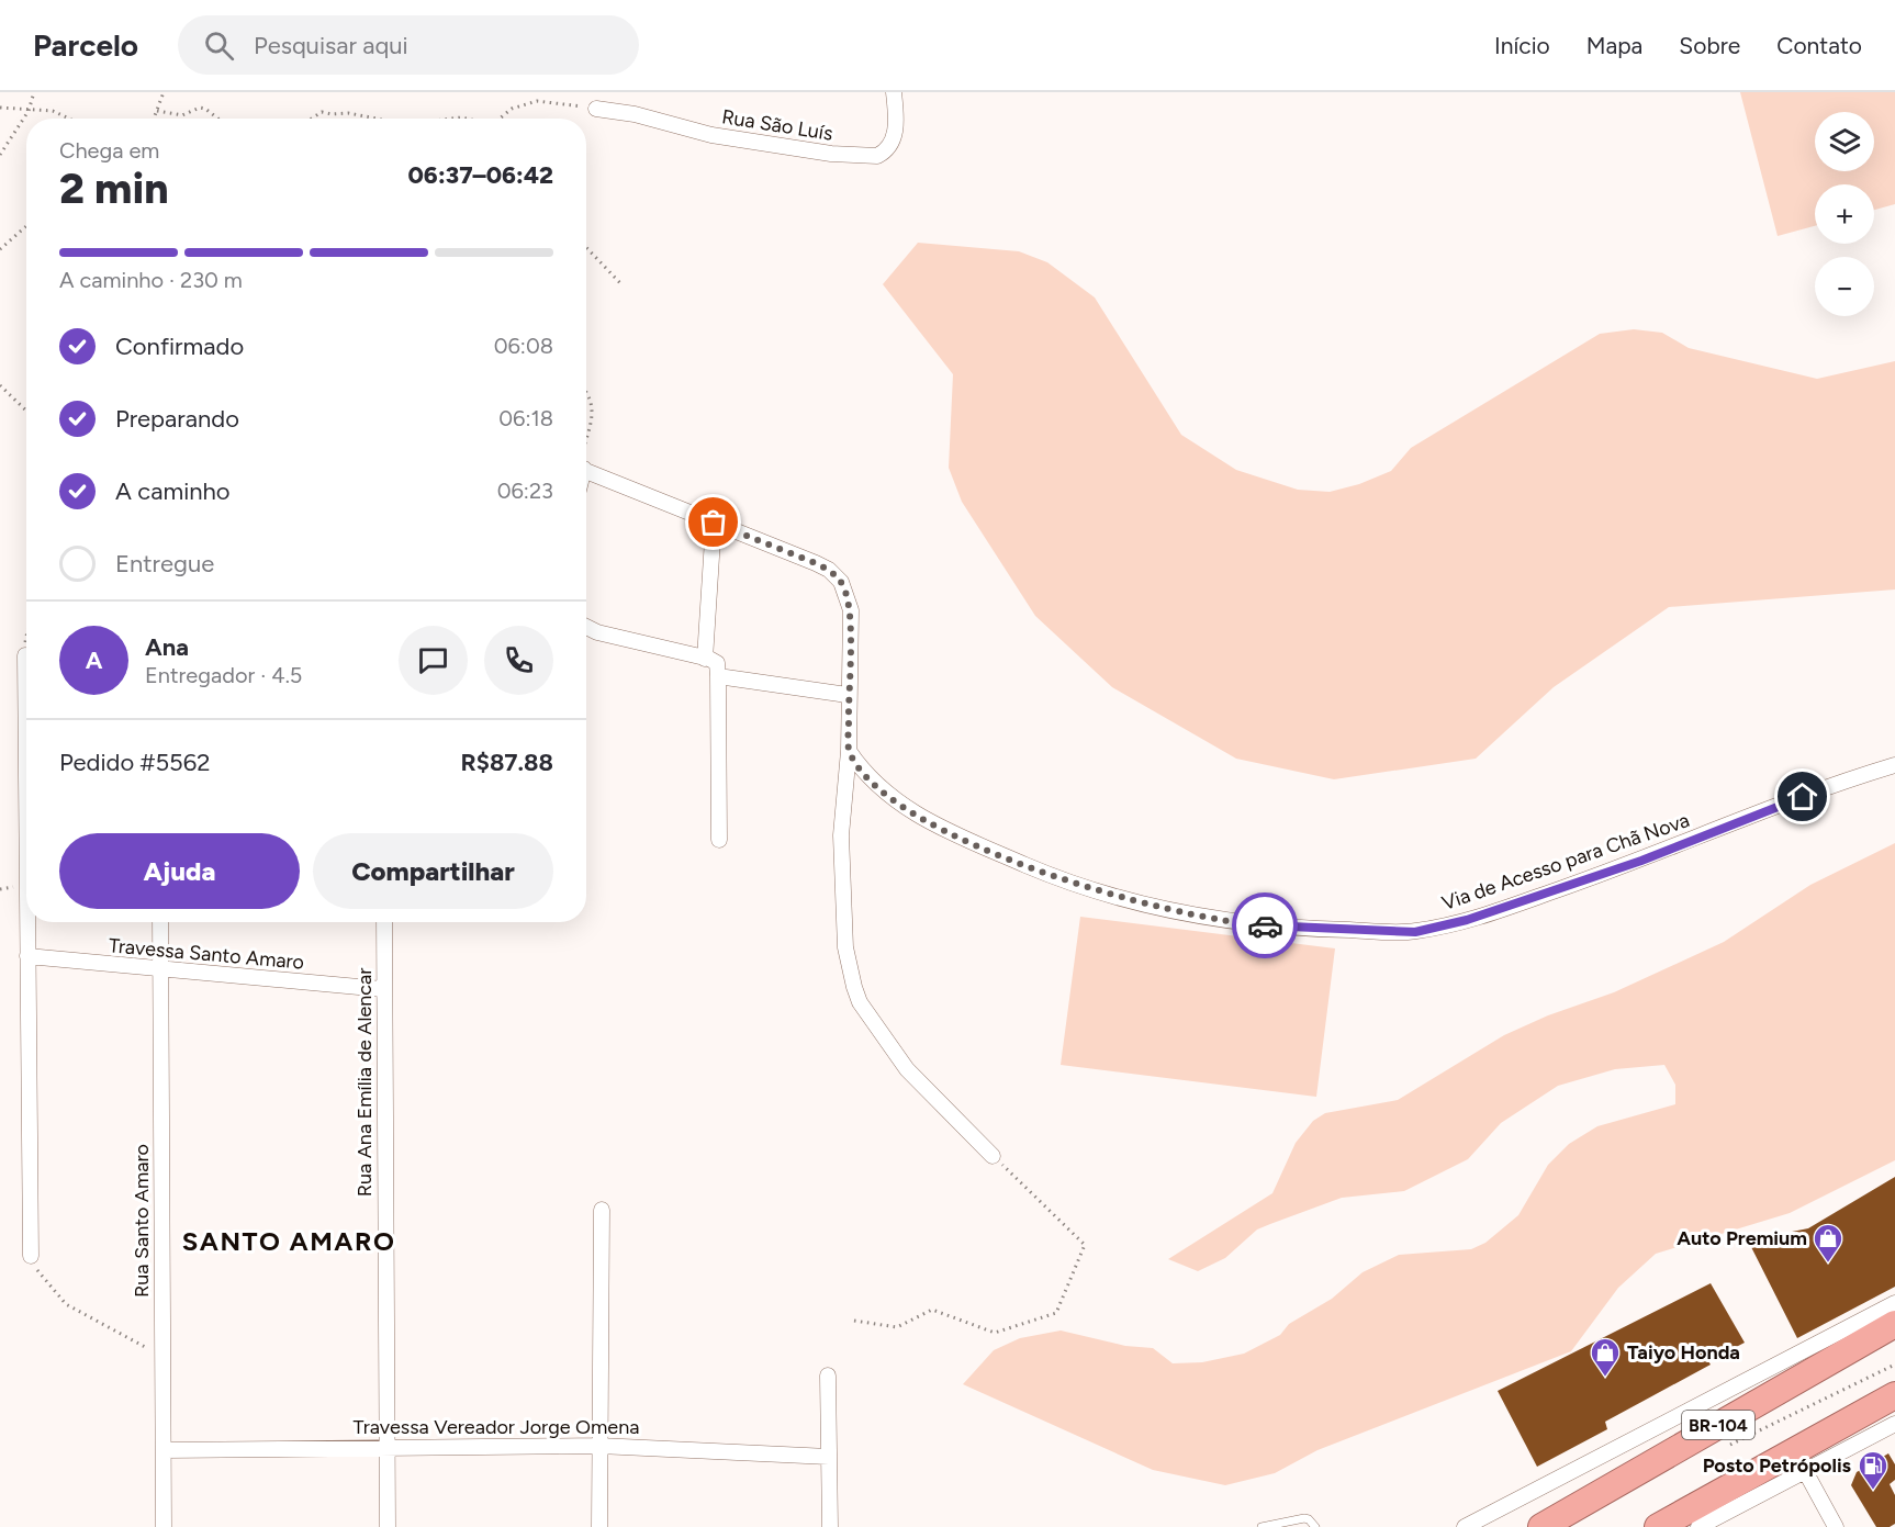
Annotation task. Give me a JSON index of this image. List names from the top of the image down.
{
  "streets": {
    "highway": ["BR-104"],
    "street": [
      "Rua São Luís",
      "Via de Acesso para Chã Nova",
      "Travessa Santo Amaro",
      "Rua Ana Emília de Alencar",
      "Rua Santo Amaro",
      "Travessa Vereador Jorge Omena"
    ]
  },
  "crossings": [
    ["Travessa Santo Amaro", "Rua Ana Emília de Alencar"],
    ["Travessa Santo Amaro", "Rua Santo Amaro"],
    ["Rua Ana Emília de Alencar", "Travessa Vereador Jorge Omena"],
    ["Rua Santo Amaro", "Travessa Vereador Jorge Omena"]
  ],
  "districts": ["SANTO AMARO"],
  "places": {
    "shop": ["Auto Premium", "Taiyo Honda"],
    "fuel station": ["Posto Petrópolis"]
  },
  "page": {
    "header": "Parcelo",
    "search": "Pesquisar aqui",
    "nav": [
      "Início",
      "Mapa",
      "Sobre",
      "Contato"
    ],
    "map_buttons": ["+", "−"],
    "heading": ["2 min", "Chega em", "06:37–06:42"],
    "panel": [
      "Ana",
      "Entregador · 4.5",
      "Pedido #5562",
      "R$87.88"
    ],
    "bar": "A caminho · 230 m",
    "list": [
      ["Confirmado", "06:08"],
      ["Preparando", "06:18"],
      ["A caminho", "06:23"],
      "Entregue"
    ],
    "round": "A",
    "buttons": ["Ajuda", "Compartilhar"]
  }
}
